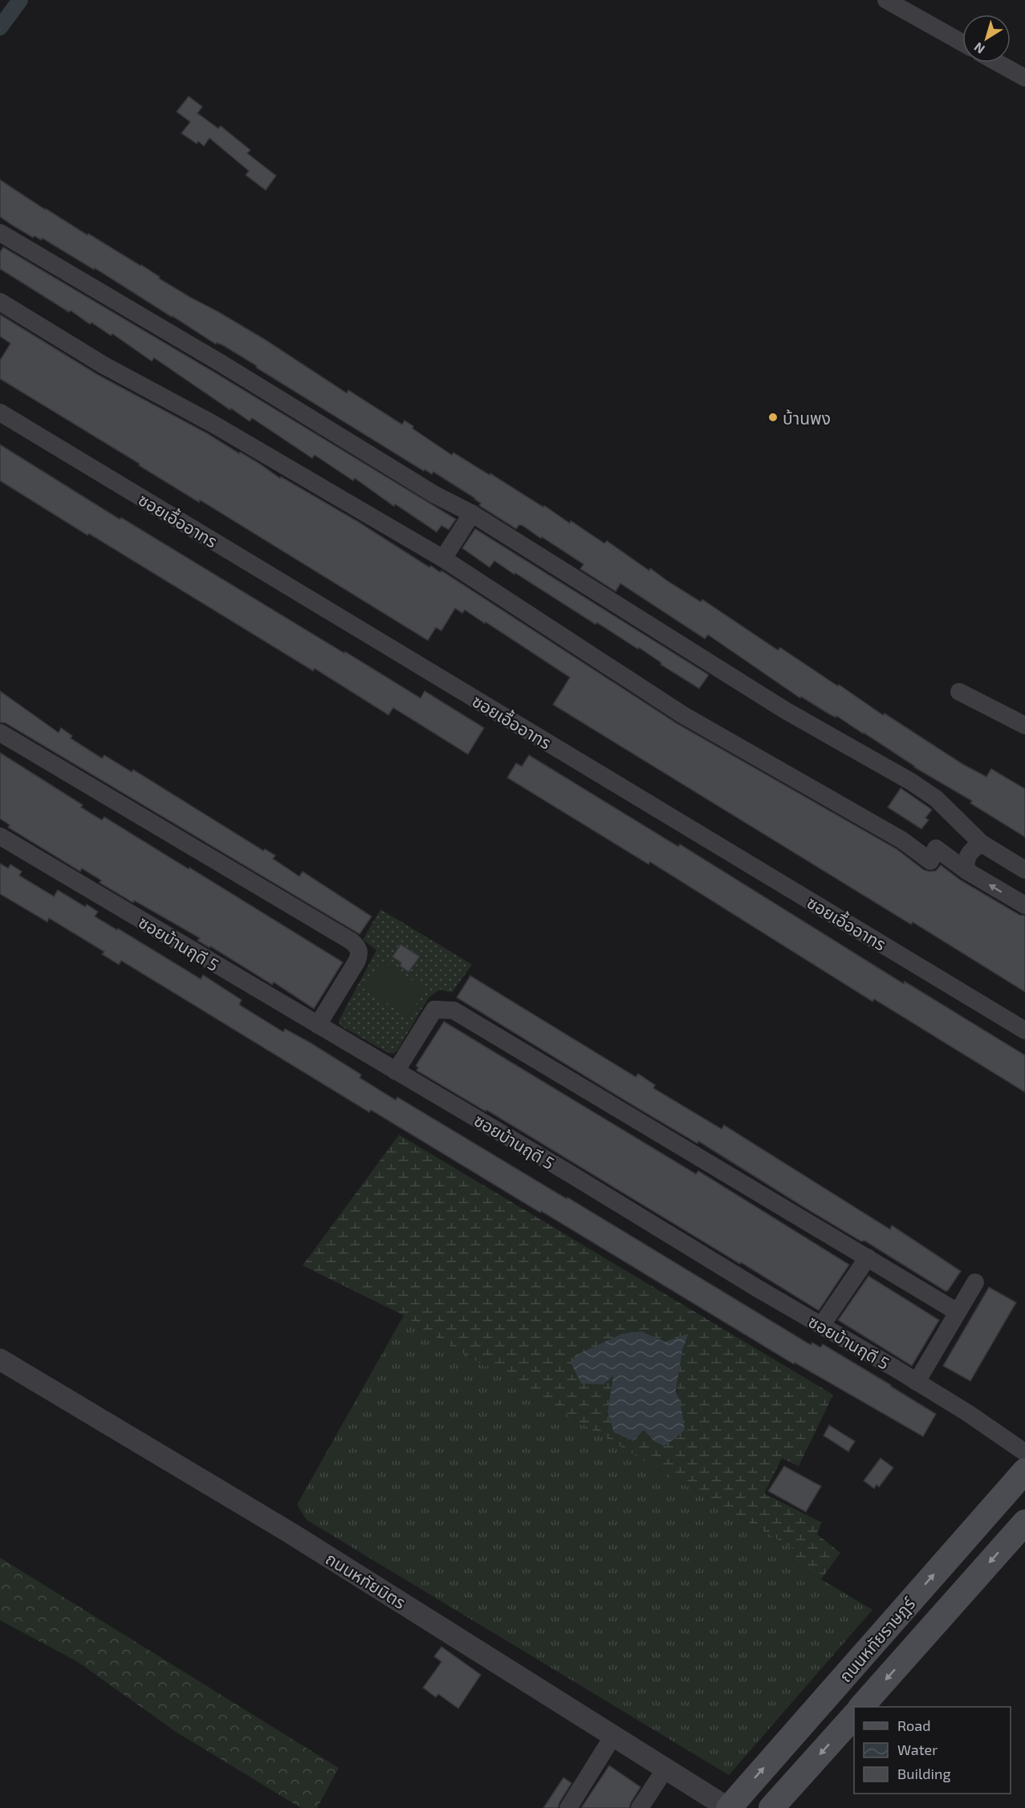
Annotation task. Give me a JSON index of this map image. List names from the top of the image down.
{
  "streets": {
    "main road": ["ถนนหทัยราษฎร์"],
    "street": ["ซอยเอื้ออาทร", "ซอยบ้านฤดี 5", "ถนนหทัยมิตร"]
  },
  "crossings": [
    ["ถนนหทัยมิตร", "ถนนหทัยราษฎร์"]
  ],
  "places": ["บ้านพง"],
  "legend": ["Road", "Water", "Building"],
  "north": "bottom left"
}
